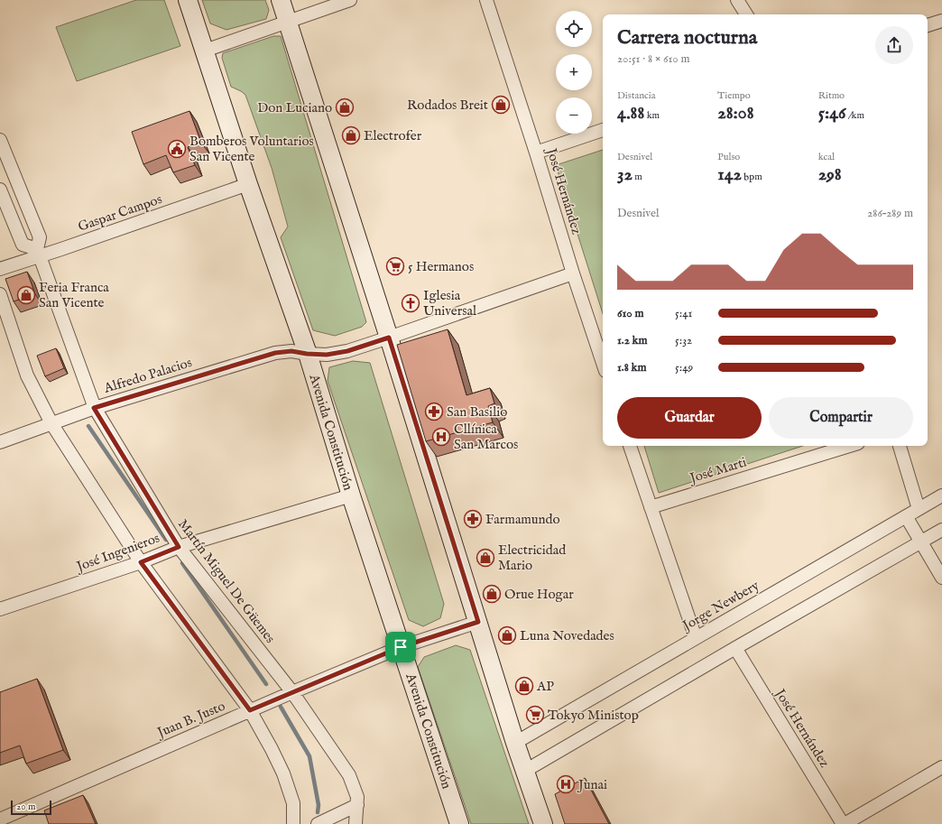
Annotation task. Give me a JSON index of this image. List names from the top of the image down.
{
  "streets": {
    "main road": ["Avenida Constitución"],
    "street": [
      "José Hernández",
      "Gaspar Campos",
      "Alfredo Palacios",
      "José Marti",
      "José Ingenieros",
      "Martín Miguel De Güemes",
      "Jorge Newbery",
      "Juan B. Justo"
    ]
  },
  "crossings": [
    ["José Hernández", "Alfredo Palacios"],
    ["Gaspar Campos", "Avenida Constitución"],
    ["Gaspar Campos", "Martín Miguel De Güemes"],
    ["Alfredo Palacios", "Avenida Constitución"],
    ["Alfredo Palacios", "Martín Miguel De Güemes"],
    ["Avenida Constitución", "José Ingenieros"],
    ["Avenida Constitución", "Juan B. Justo"],
    ["José Ingenieros", "Martín Miguel De Güemes"],
    ["Martín Miguel De Güemes", "Juan B. Justo"]
  ],
  "places": {
    "shop": [
      "Rodados Breit",
      "Don Luciano",
      "Electrofer",
      "Feria Franca San Vicente",
      "Electricidad Mario",
      "Orue Hogar",
      "Luna Novedades",
      "AP"
    ],
    "public building": ["Bomberos Voluntarios San Vicente"],
    "supermarket": ["5 Hermanos", "Tokyo Ministop"],
    "church": ["Iglesia Universal"],
    "pharmacy": ["San Basilio", "Farmamundo"],
    "hospital": ["Cllínica San Marcos", "Junai"]
  },
  "scale_bar": "20 m",
  "page": {
    "map_buttons": ["+", "−"],
    "heading": ["Carrera nocturna", "20:51 · 8 × 610 m"],
    "stats": [
      ["Distancia", "4.88 km"],
      ["Tiempo", "28:08"],
      ["Ritmo", "5:46 /km"],
      ["Desnivel", "32 m"],
      ["Pulso", "142 bpm"],
      ["kcal", "298"]
    ],
    "chart": ["Desnivel", "286–289 m"],
    "list": [
      {
        "name": "610 m",
        "note": "5:41"
      },
      {
        "name": "1.2 km",
        "note": "5:32"
      },
      {
        "name": "1.8 km",
        "note": "5:49"
      }
    ],
    "buttons": ["Guardar", "Compartir"],
    "scale": "20 m"
  }
}
